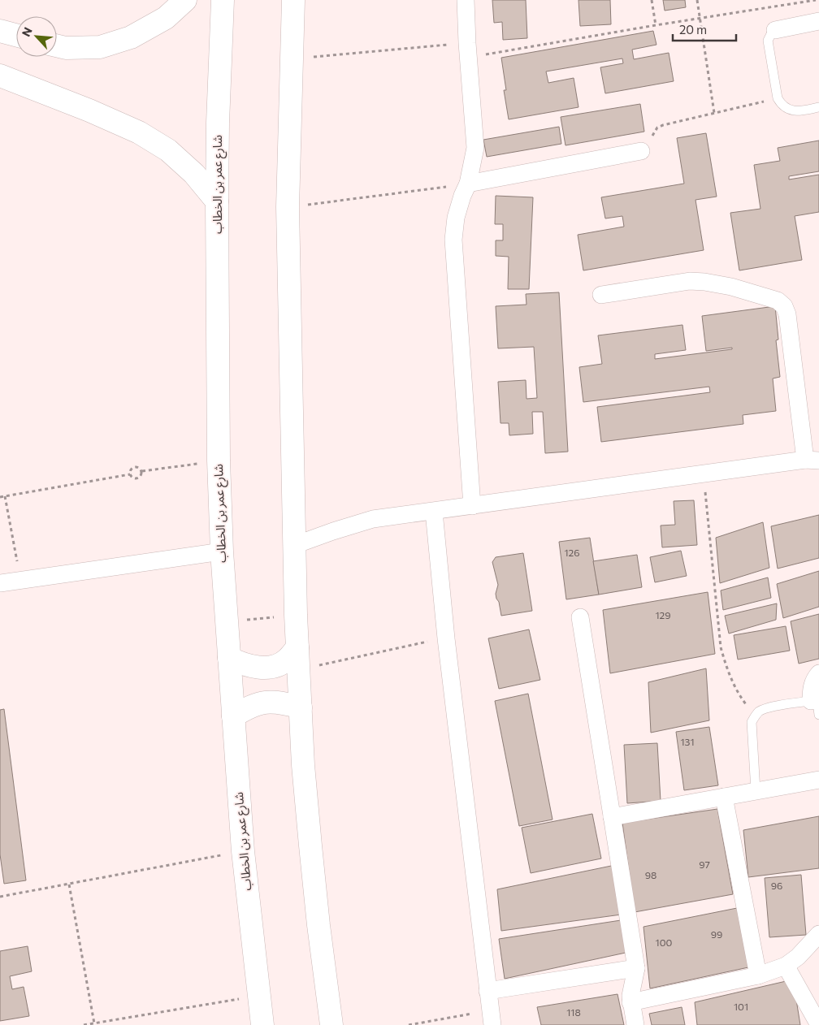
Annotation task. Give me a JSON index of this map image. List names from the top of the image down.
{
  "streets": {
    "street": ["شارع عمر بن الخطاب"]
  },
  "house_numbers": [
    "126",
    "129",
    "131",
    "97",
    "98",
    "96",
    "99",
    "100",
    "101",
    "118"
  ],
  "scale_bar": "20 m",
  "north": "top left"
}
